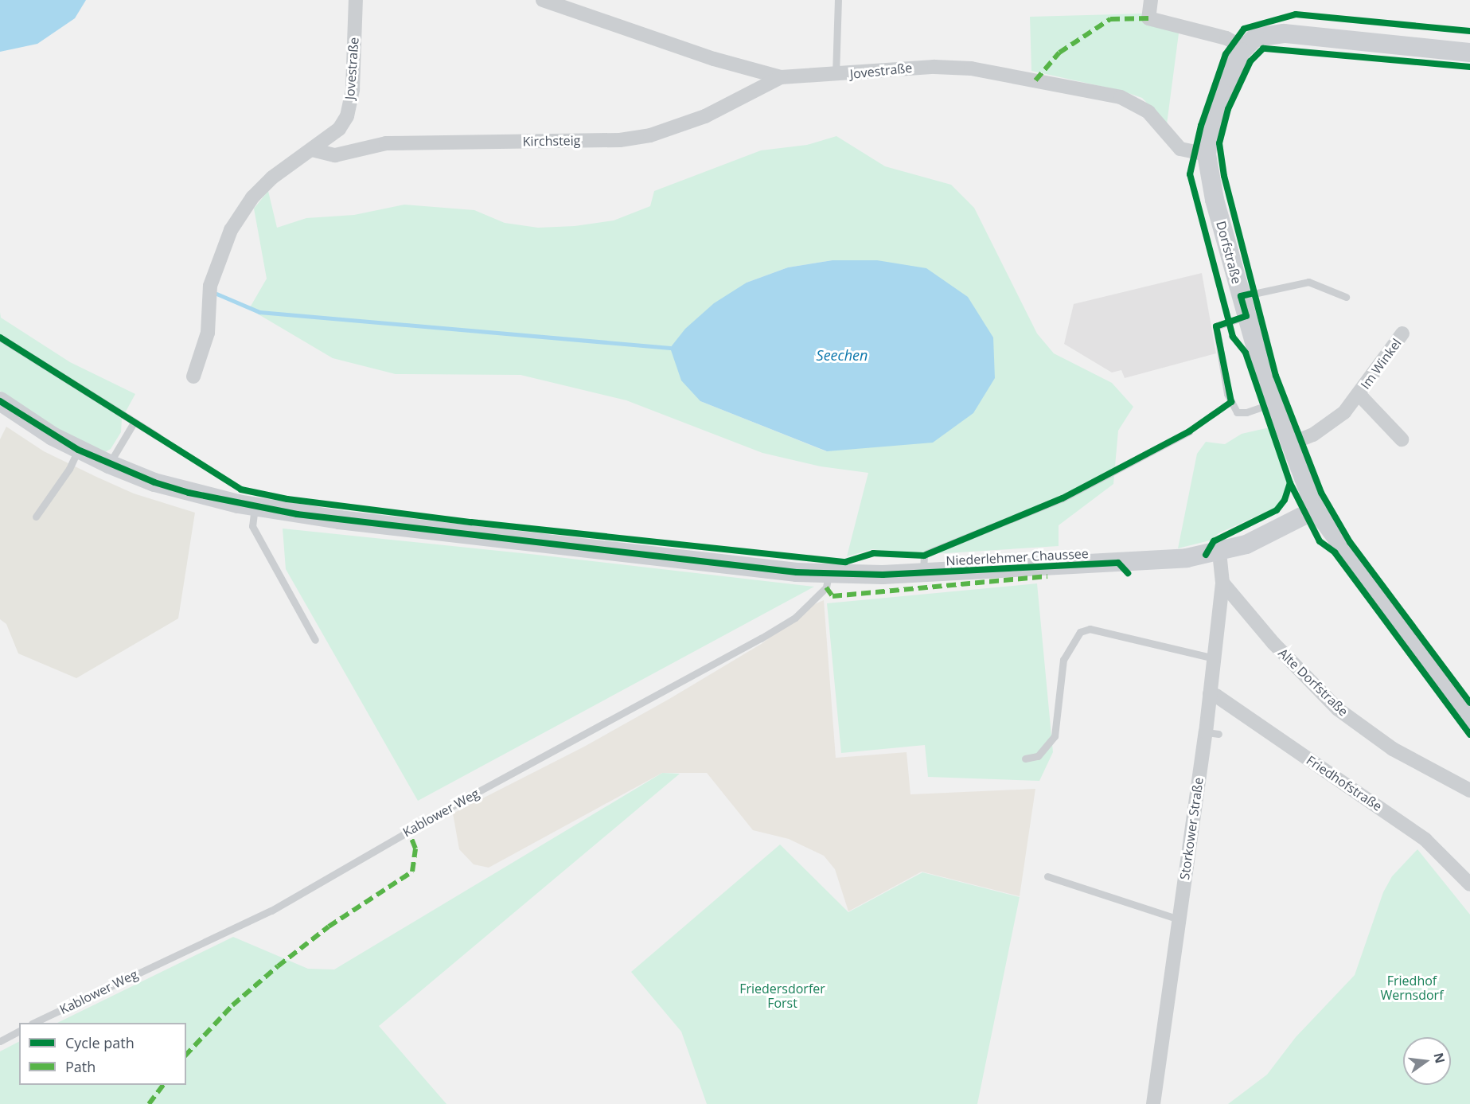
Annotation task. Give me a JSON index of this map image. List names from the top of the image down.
{
  "streets": {
    "main road": ["Dorfstraße", "Niederlehmer Chaussee"],
    "street": [
      "Jovestraße",
      "Kirchsteig",
      "Im Winkel",
      "Alte Dorfstraße",
      "Friedhofstraße",
      "Storkower Straße"
    ],
    "lane": ["Kablower Weg"]
  },
  "crossings": [
    ["Jovestraße", "Kirchsteig"],
    ["Jovestraße", "Dorfstraße"],
    ["Dorfstraße", "Im Winkel"],
    ["Dorfstraße", "Niederlehmer Chaussee"],
    ["Niederlehmer Chaussee", "Kablower Weg"],
    ["Niederlehmer Chaussee", "Storkower Straße"],
    ["Alte Dorfstraße", "Storkower Straße"],
    ["Friedhofstraße", "Storkower Straße"]
  ],
  "water": ["Seechen"],
  "parks": ["Friedhof Wernsdorf", "Friedersdorfer Forst"],
  "legend": ["Cycle path", "Path"],
  "north": "right"
}
